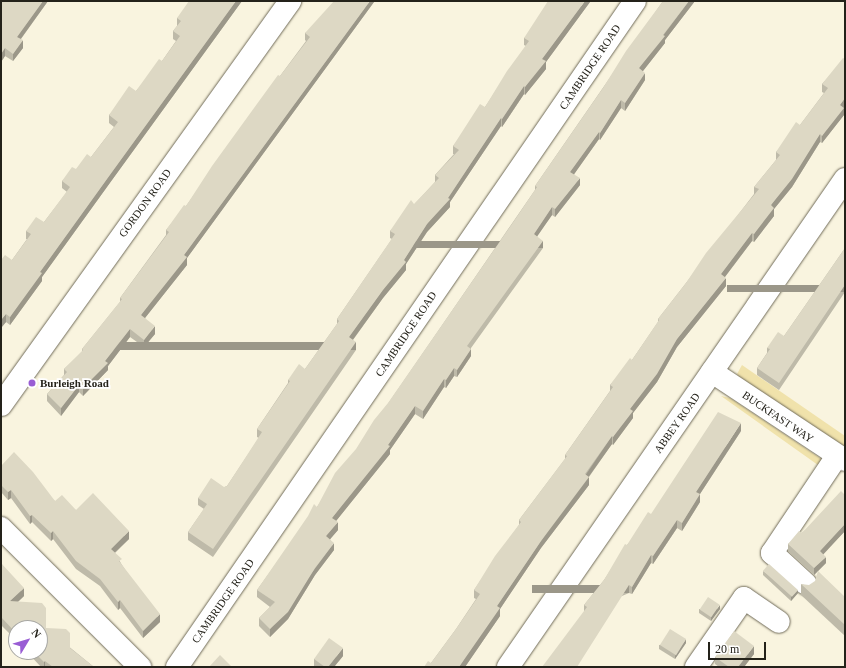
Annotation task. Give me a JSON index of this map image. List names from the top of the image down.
{
  "streets": {
    "street": [
      "CAMBRIDGE ROAD",
      "GORDON ROAD",
      "BUCKFAST WAY",
      "ABBEY ROAD"
    ]
  },
  "crossings": [
    ["BUCKFAST WAY", "ABBEY ROAD"]
  ],
  "places": ["Burleigh Road"],
  "scale_bar": "20 m",
  "north": "top right"
}
